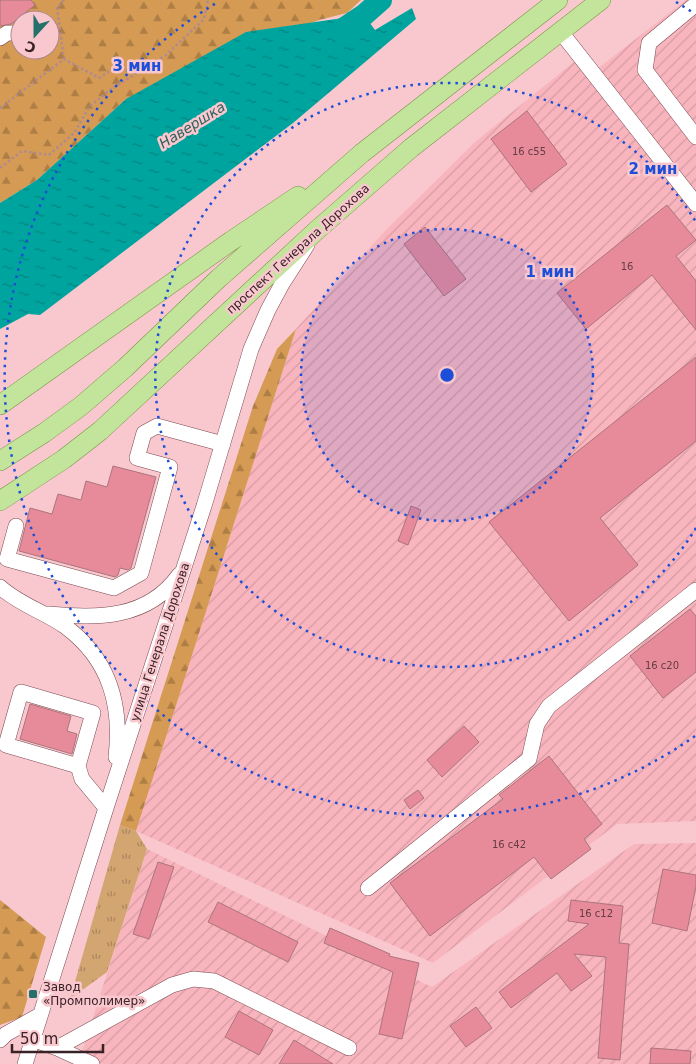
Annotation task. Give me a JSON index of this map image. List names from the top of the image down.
{
  "streets": {
    "main road": ["проспект Генерала Дорохова"],
    "street": ["улица Генерала Дорохова"]
  },
  "crossings": [
    ["проспект Генерала Дорохова", "улица Генерала Дорохова"]
  ],
  "water": ["Навершка"],
  "places": {
    "transit": ["Завод «Промполимер»"]
  },
  "house_numbers": [
    "16 с55",
    "16",
    "16 с20",
    "16 с42",
    "16 с12"
  ],
  "scale_bar": "50 m",
  "north": "bottom",
  "rings": ["3 мин", "2 мин", "1 мин"]
}
